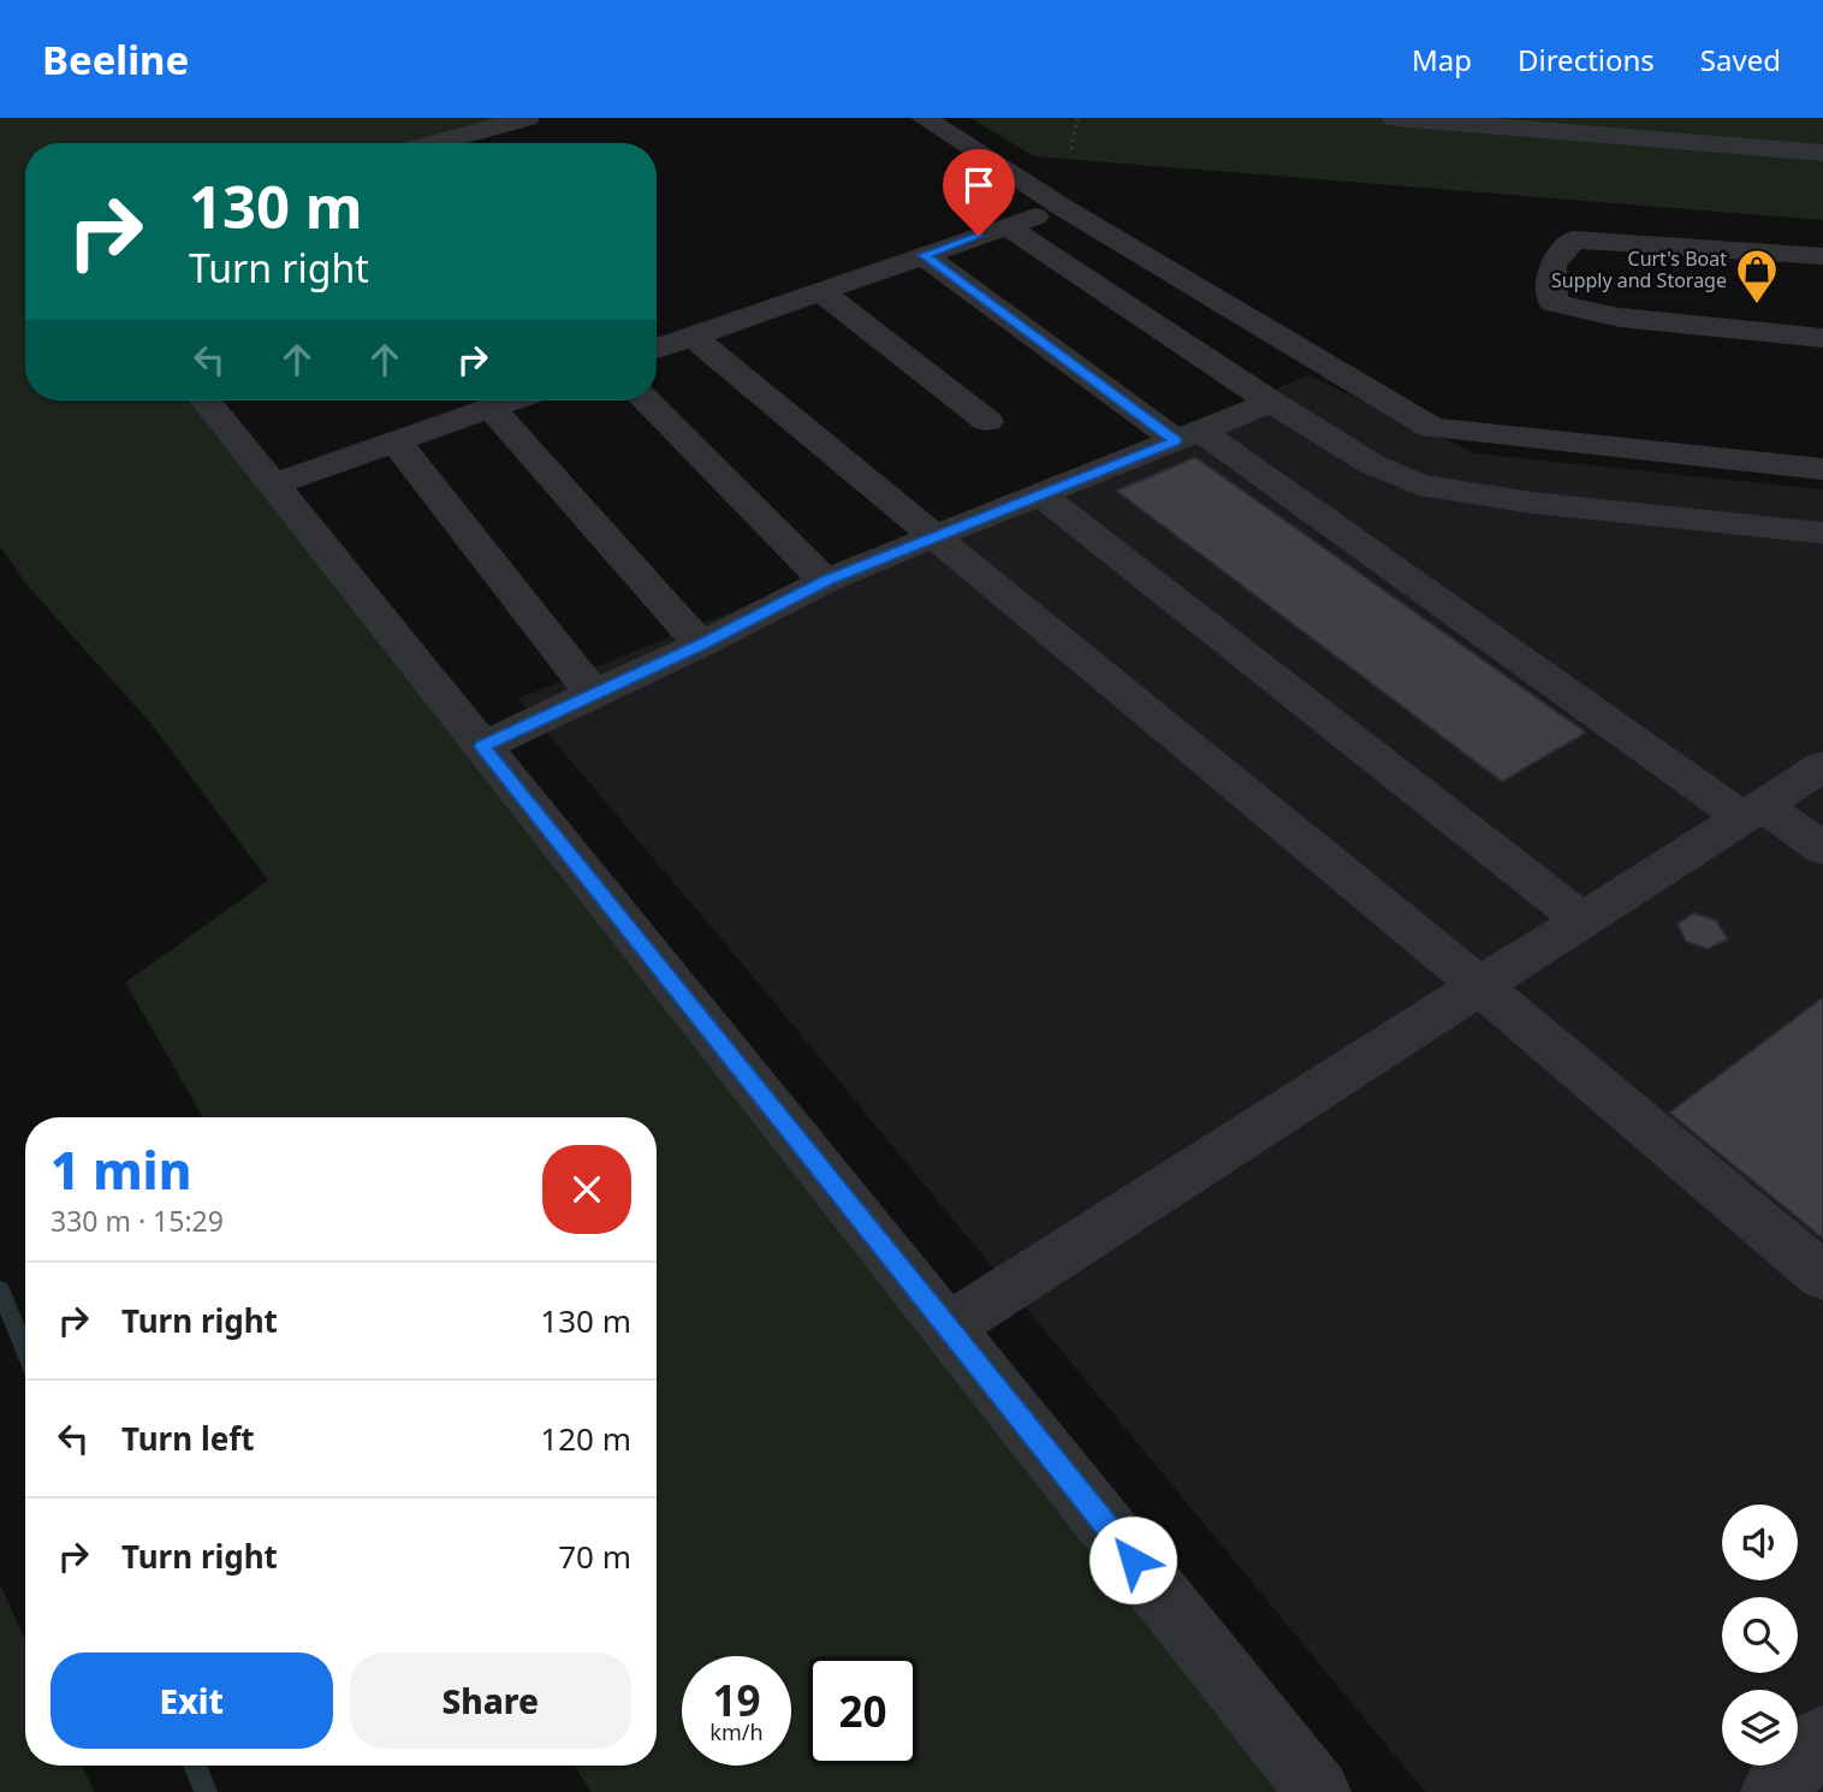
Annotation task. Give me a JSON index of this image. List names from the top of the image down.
{
  "places": {
    "shop": ["Curt's Boat Supply and Storage"]
  },
  "page": {
    "header": "Beeline",
    "nav": ["Map", "Directions", "Saved"],
    "turn": ["130 m", "Turn right"],
    "heading": ["1 min", "330 m · 15:29"],
    "list": [
      {
        "name": "Turn right",
        "value": "130 m"
      },
      {
        "name": "Turn left",
        "value": "120 m"
      },
      {
        "name": "Turn right",
        "value": "70 m"
      }
    ],
    "buttons": ["Exit", "Share"],
    "speed": "19 km/h",
    "limit": "20"
  }
}
